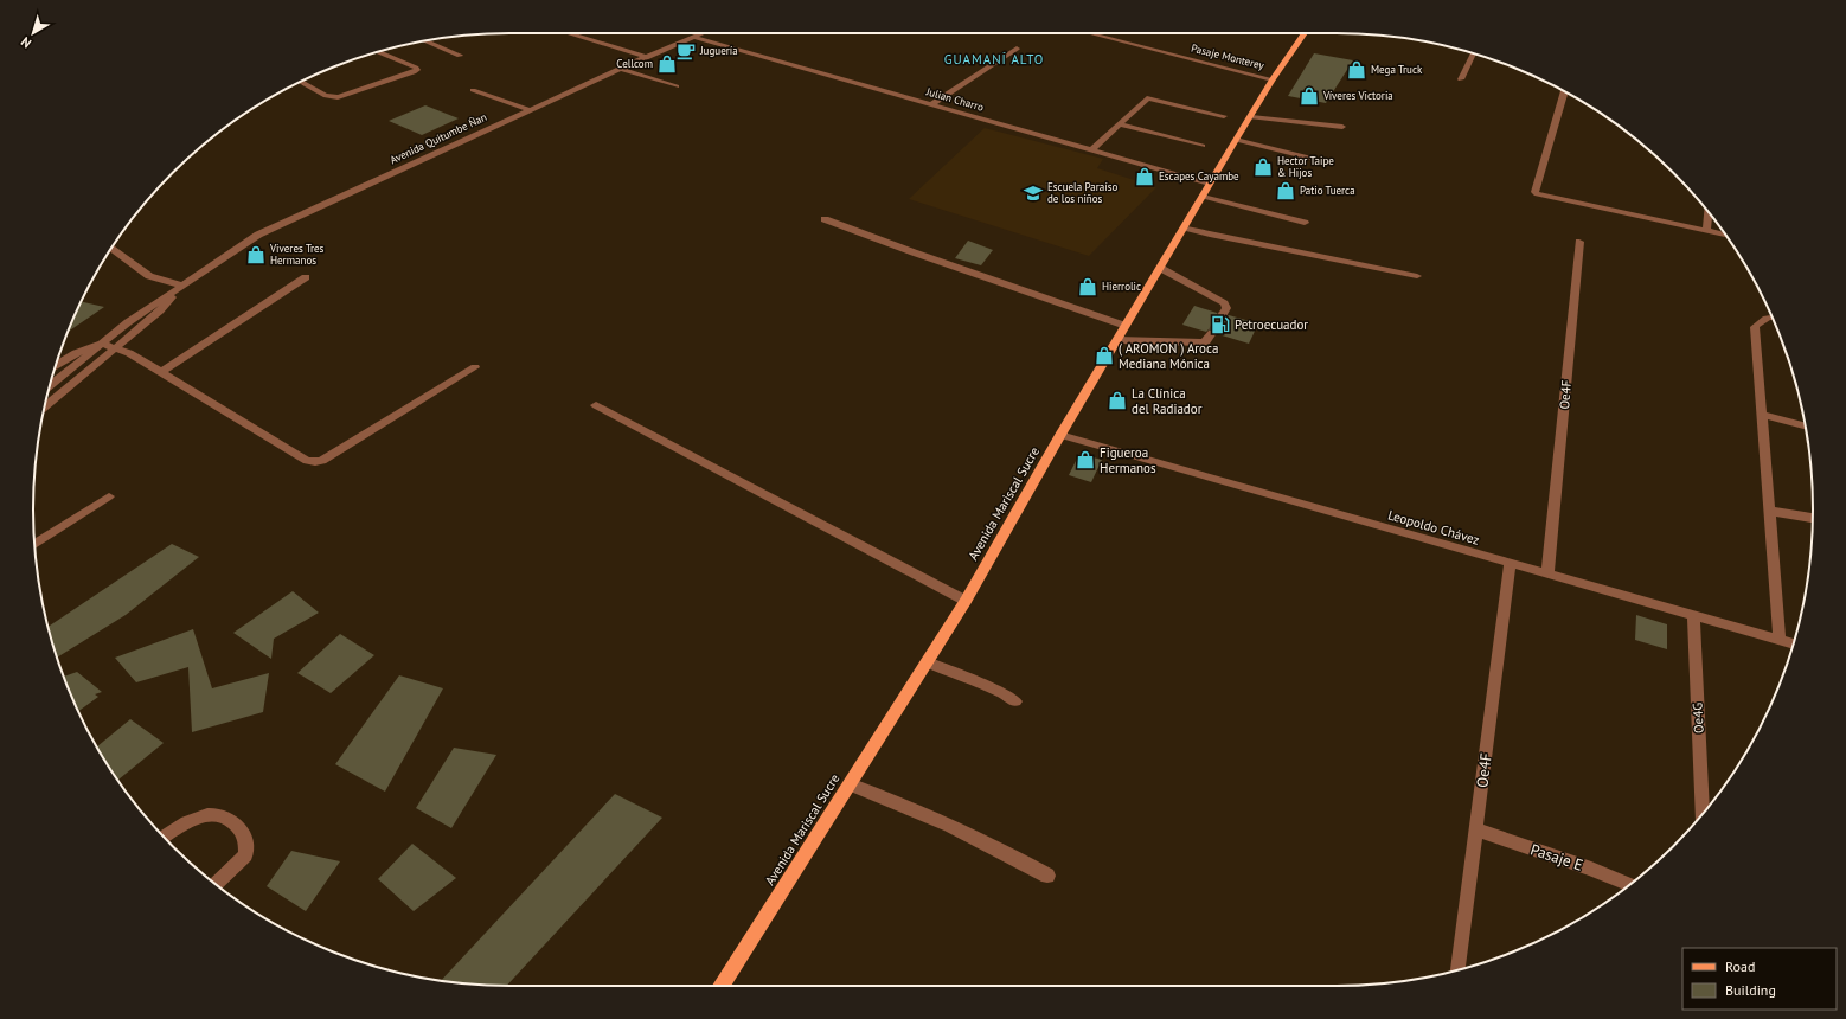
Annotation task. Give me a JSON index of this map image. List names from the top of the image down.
{
  "streets": {
    "main road": ["Avenida Mariscal Sucre"],
    "street": [
      "Pasaje Monterey",
      "Julian Charro",
      "Avenida Quitumbe Ñan",
      "Oe4F",
      "Leopoldo Chávez",
      "Oe4G",
      "Pasaje E"
    ]
  },
  "crossings": [
    ["Pasaje Monterey", "Avenida Mariscal Sucre"],
    ["Julian Charro", "Avenida Quitumbe Ñan"],
    ["Julian Charro", "Avenida Mariscal Sucre"],
    ["Oe4F", "Leopoldo Chávez"],
    ["Oe4F", "Pasaje E"],
    ["Avenida Mariscal Sucre", "Leopoldo Chávez"],
    ["Leopoldo Chávez", "Oe4G"]
  ],
  "districts": ["GUAMANÍ ALTO"],
  "places": {
    "cafe": ["Juguería"],
    "shop": [
      "Cellcom",
      "Mega Truck",
      "Víveres Victoria",
      "Hector Taipe & Hijos",
      "Escapes Cayambe",
      "Patio Tuerca",
      "Viveres Tres Hermanos",
      "Hierrolic",
      "( AROMON ) Aroca Mediana Mónica",
      "La Clínica del Radiador",
      "Figueroa Hermanos"
    ],
    "school or university": ["Escuela Paraíso de los niños"],
    "fuel station": ["Petroecuador"]
  },
  "legend": ["Road", "Building"],
  "north": "bottom left"
}
